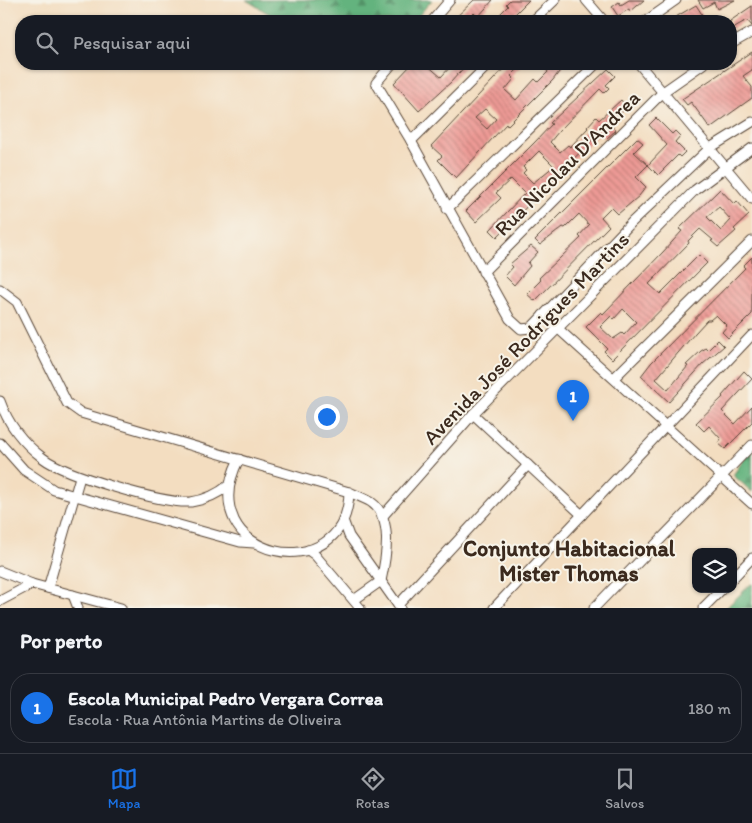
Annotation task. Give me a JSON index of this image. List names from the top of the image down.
{
  "streets": {
    "street": ["Rua Nicolau D'Andrea", "Avenida José Rodrigues Martins"]
  },
  "crossings": [
    ["Rua Nicolau D'Andrea", "Avenida José Rodrigues Martins"]
  ],
  "districts": ["Conjunto Habitacional Mister Thomas"],
  "page": {
    "search": "Pesquisar aqui",
    "pins": "1",
    "heading": "Por perto",
    "list": [
      {
        "mark": "1",
        "name": "Escola Municipal Pedro Vergara Correa",
        "note": "Escola · Rua Antônia Martins de Oliveira",
        "value": "180 m"
      }
    ],
    "nav": ["Mapa", "Rotas", "Salvos"]
  }
}
